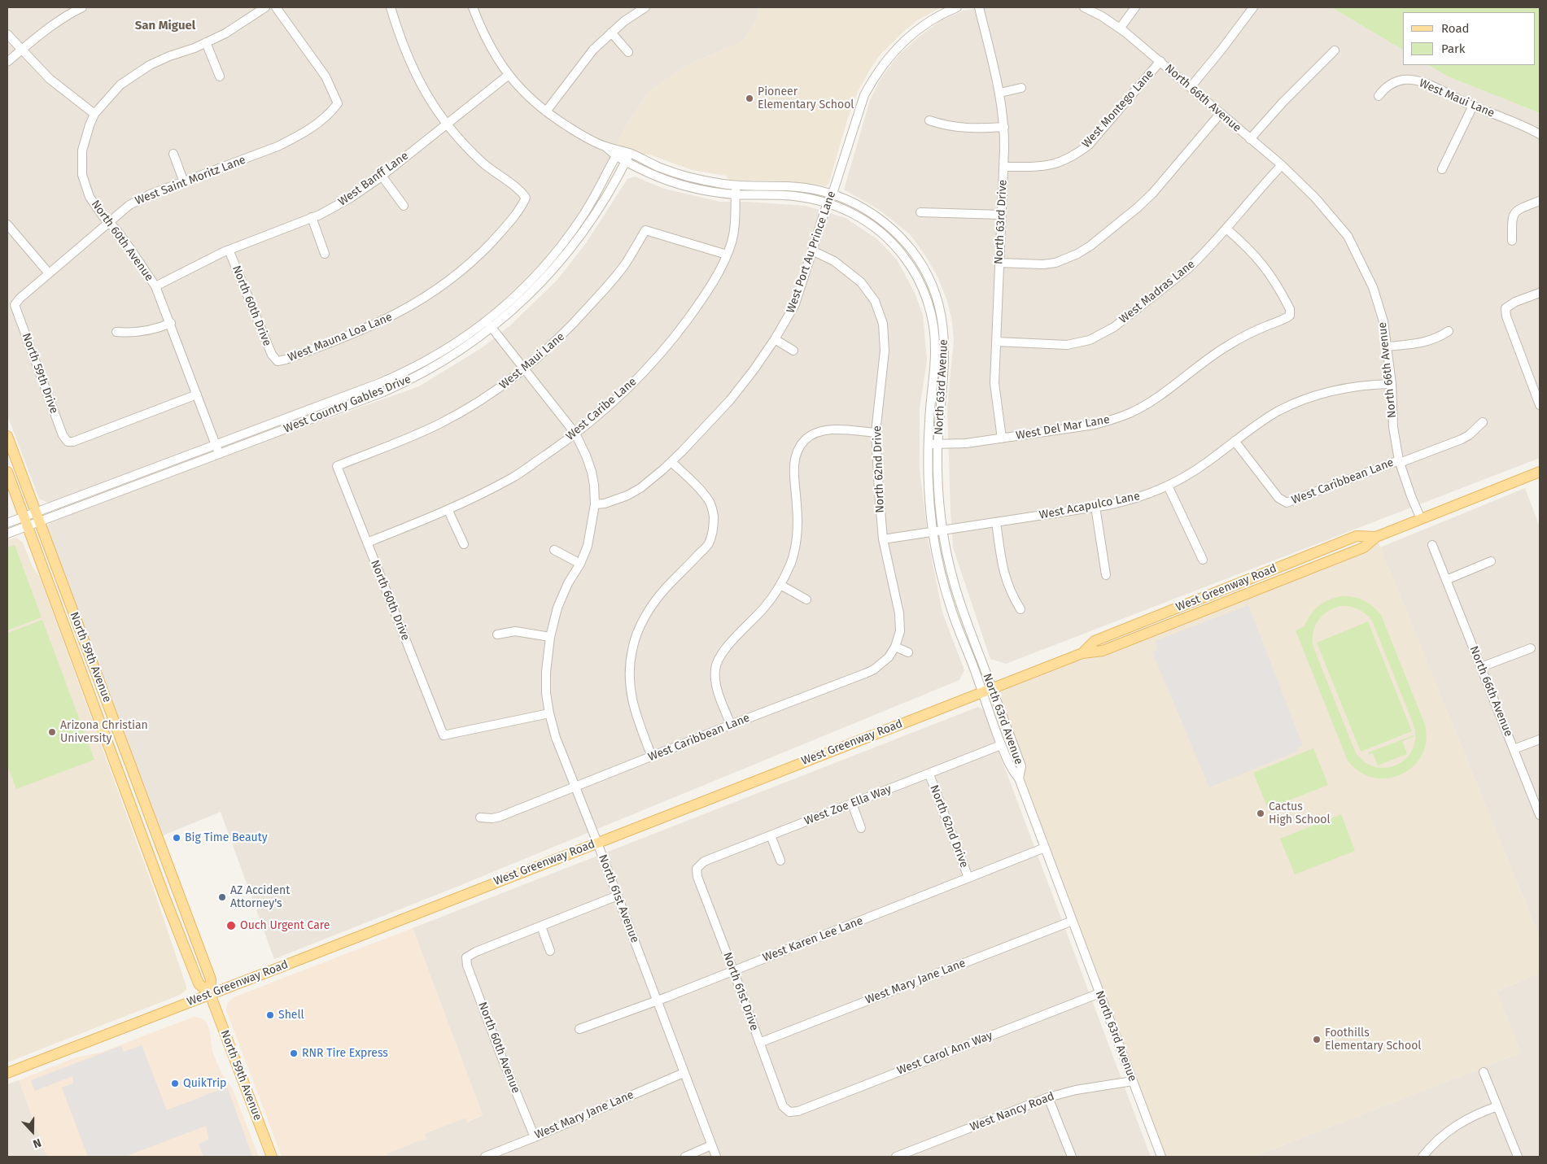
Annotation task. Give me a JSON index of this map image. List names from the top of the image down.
{
  "streets": {
    "main road": ["West Greenway Road", "North 59th Avenue"],
    "street": [
      "North 66th Avenue",
      "West Maui Lane",
      "West Montego Lane",
      "West Banff Lane",
      "West Saint Moritz Lane",
      "North 63rd Drive",
      "North 60th Avenue",
      "West Port Au Prince Lane",
      "West Madras Lane",
      "North 60th Drive",
      "West Mauna Loa Lane",
      "North 59th Drive",
      "North 63rd Avenue",
      "West Country Gables Drive",
      "West Caribe Lane",
      "West Del Mar Lane",
      "North 62nd Drive",
      "West Caribbean Lane",
      "West Acapulco Lane",
      "West Zoe Ella Way",
      "North 61st Avenue",
      "West Karen Lee Lane",
      "West Mary Jane Lane",
      "North 61st Drive",
      "West Carol Ann Way",
      "West Nancy Road"
    ]
  },
  "crossings": [
    ["North 66th Avenue", "West Montego Lane"],
    ["North 66th Avenue", "West Madras Lane"],
    ["North 66th Avenue", "West Caribbean Lane"],
    ["North 66th Avenue", "West Acapulco Lane"],
    ["North 66th Avenue", "West Greenway Road"],
    ["West Maui Lane", "North 60th Drive"],
    ["West Maui Lane", "West Caribe Lane"],
    ["West Maui Lane", "North 61st Avenue"],
    ["West Montego Lane", "North 63rd Drive"],
    ["West Banff Lane", "North 60th Avenue"],
    ["West Banff Lane", "North 60th Drive"],
    ["West Banff Lane", "West Mauna Loa Lane"],
    ["West Banff Lane", "North 63rd Avenue"],
    ["West Saint Moritz Lane", "North 60th Avenue"],
    ["West Saint Moritz Lane", "North 59th Drive"],
    ["North 63rd Drive", "West Madras Lane"],
    ["North 63rd Drive", "West Del Mar Lane"],
    ["North 60th Avenue", "North 59th Drive"],
    ["North 60th Avenue", "West Country Gables Drive"],
    ["North 60th Avenue", "West Mary Jane Lane"],
    ["West Port Au Prince Lane", "North 63rd Avenue"],
    ["West Port Au Prince Lane", "North 62nd Drive"],
    ["West Port Au Prince Lane", "North 61st Avenue"],
    ["West Madras Lane", "West Del Mar Lane"],
    ["North 60th Drive", "West Mauna Loa Lane"],
    ["North 60th Drive", "West Caribe Lane"],
    ["North 60th Drive", "North 61st Avenue"],
    ["North 63rd Avenue", "West Country Gables Drive"],
    ["North 63rd Avenue", "West Caribe Lane"],
    ["North 63rd Avenue", "West Del Mar Lane"],
    ["North 63rd Avenue", "West Acapulco Lane"],
    ["North 63rd Avenue", "West Greenway Road"],
    ["North 63rd Avenue", "West Zoe Ella Way"],
    ["North 63rd Avenue", "West Karen Lee Lane"],
    ["North 63rd Avenue", "West Mary Jane Lane"],
    ["North 63rd Avenue", "West Carol Ann Way"],
    ["North 63rd Avenue", "West Nancy Road"],
    ["West Country Gables Drive", "North 59th Avenue"],
    ["West Country Gables Drive", "North 61st Avenue"],
    ["West Caribe Lane", "North 61st Avenue"],
    ["North 62nd Drive", "West Caribbean Lane"],
    ["North 62nd Drive", "West Acapulco Lane"],
    ["North 62nd Drive", "West Zoe Ella Way"],
    ["North 62nd Drive", "West Karen Lee Lane"],
    ["West Caribbean Lane", "West Acapulco Lane"],
    ["West Caribbean Lane", "North 61st Avenue"],
    ["West Greenway Road", "North 59th Avenue"],
    ["West Greenway Road", "North 61st Avenue"],
    ["West Zoe Ella Way", "North 61st Drive"],
    ["North 61st Avenue", "West Karen Lee Lane"],
    ["North 61st Avenue", "West Mary Jane Lane"],
    ["West Karen Lee Lane", "North 61st Drive"],
    ["West Mary Jane Lane", "North 61st Drive"],
    ["North 61st Drive", "West Carol Ann Way"]
  ],
  "districts": ["San Miguel"],
  "places": [
    "Pioneer Elementary School",
    "Arizona Christian University",
    "Cactus High School",
    "Big Time Beauty",
    "AZ Accident Attorney's",
    "Ouch Urgent Care",
    "Shell",
    "Foothills Elementary School",
    "RNR Tire Express",
    "QuikTrip"
  ],
  "legend": ["Road", "Park"],
  "north": "bottom"
}
